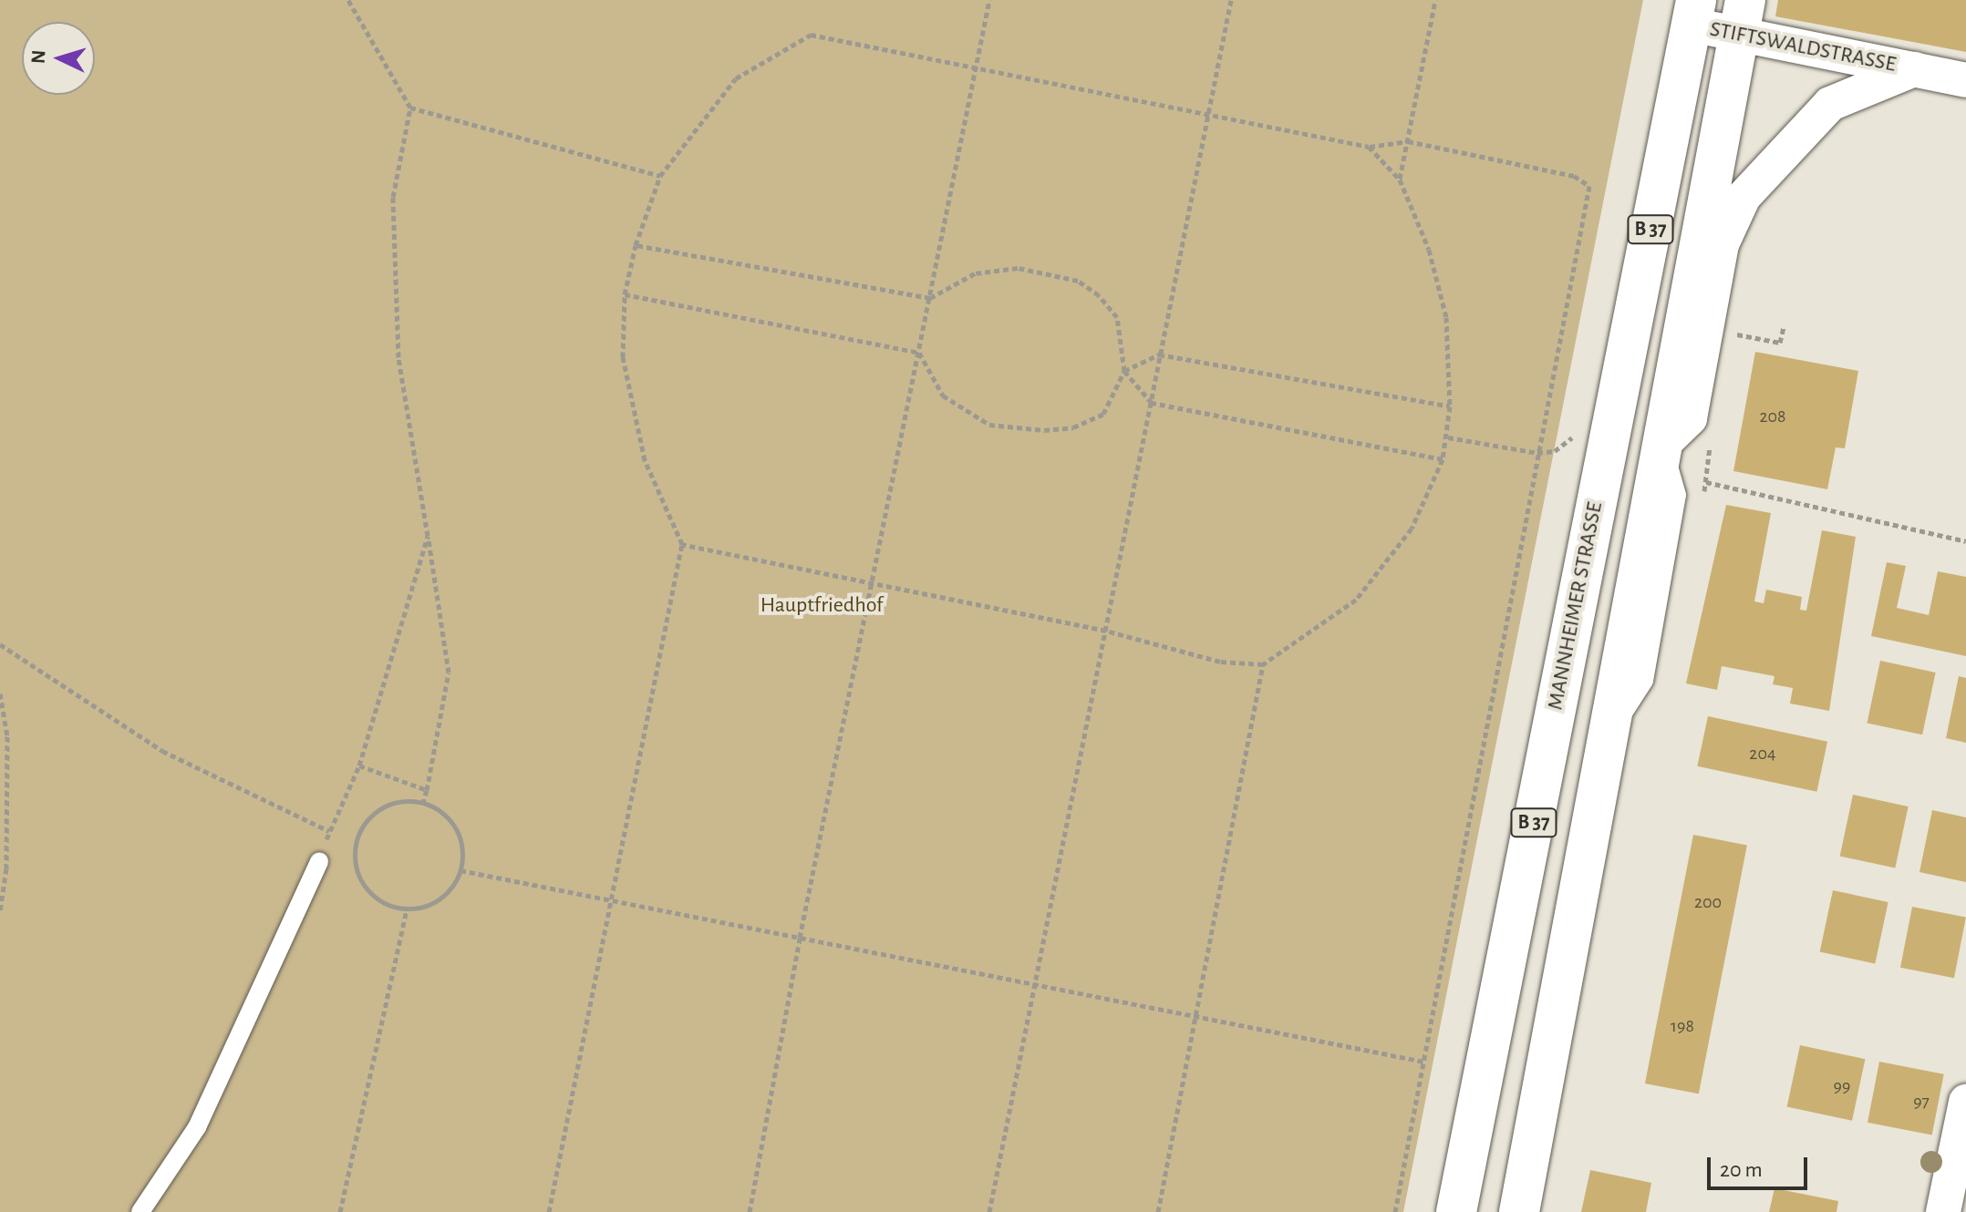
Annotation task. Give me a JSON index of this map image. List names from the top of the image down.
{
  "streets": {
    "main road": ["B 37", "MANNHEIMER STRASSE"],
    "street": ["STIFTSWALDSTRASSE"]
  },
  "crossings": [
    ["STIFTSWALDSTRASSE", "B 37"],
    ["STIFTSWALDSTRASSE", "MANNHEIMER STRASSE"]
  ],
  "parks": ["Hauptfriedhof"],
  "house_numbers": [
    "208",
    "204",
    "200",
    "198",
    "99",
    "97"
  ],
  "scale_bar": "20 m",
  "north": "left"
}
